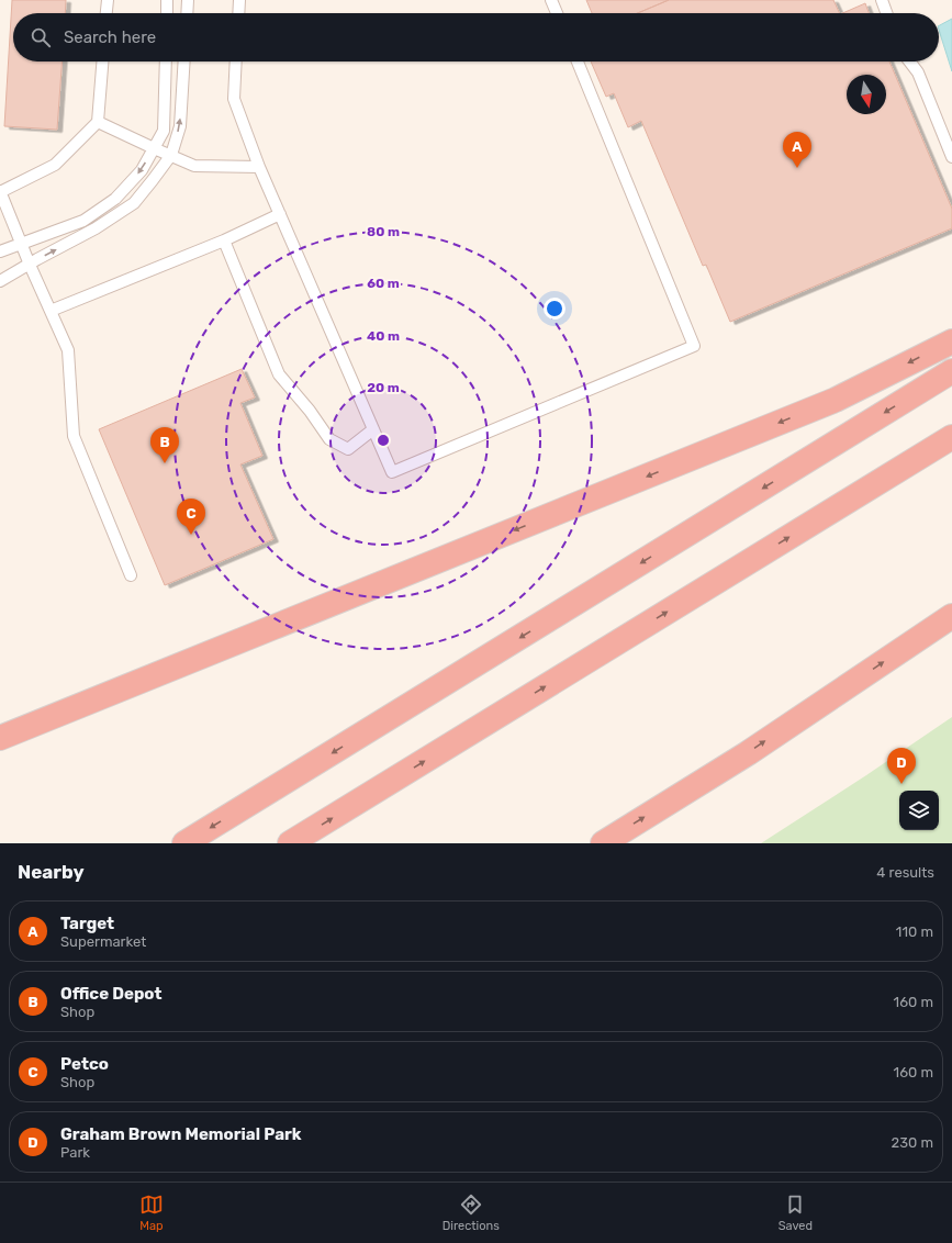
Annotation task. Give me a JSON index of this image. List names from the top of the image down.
{
  "north": "bottom",
  "page": {
    "search": "Search here",
    "pins": [
      "A",
      "B",
      "C",
      "D"
    ],
    "heading": ["Nearby", "4 results"],
    "list": [
      {
        "mark": "A",
        "name": "Target",
        "note": "Supermarket",
        "value": "110 m"
      },
      {
        "mark": "B",
        "name": "Office Depot",
        "note": "Shop",
        "value": "160 m"
      },
      {
        "mark": "C",
        "name": "Petco",
        "note": "Shop",
        "value": "160 m"
      },
      {
        "mark": "D",
        "name": "Graham Brown Memorial Park",
        "note": "Park",
        "value": "230 m"
      }
    ],
    "nav": ["Map", "Directions", "Saved"]
  },
  "rings": [
    "80 m",
    "60 m",
    "40 m",
    "20 m"
  ]
}
